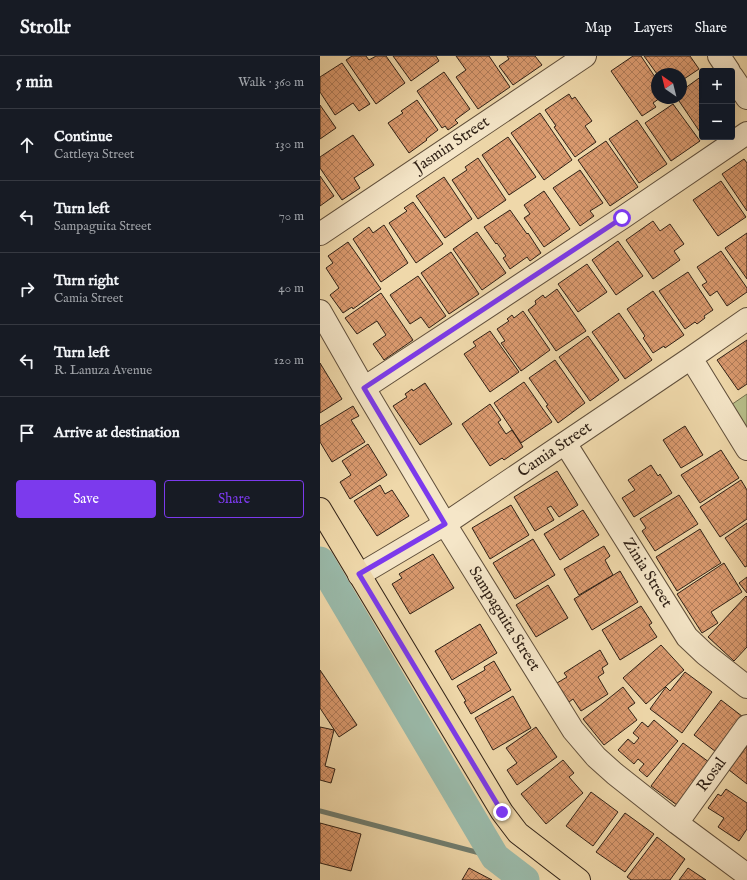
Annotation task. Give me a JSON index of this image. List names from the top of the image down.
{
  "streets": {
    "street": [
      "Jasmin Street",
      "Camia Street",
      "Zinia Street",
      "Sampaguita Street",
      "Rosal"
    ]
  },
  "crossings": [
    ["Camia Street", "Zinia Street"],
    ["Camia Street", "Sampaguita Street"],
    ["Sampaguita Street", "Rosal"]
  ],
  "north": "top left",
  "page": {
    "header": "Strollr",
    "nav": ["Map", "Layers", "Share"],
    "heading": ["5 min", "Walk · 360 m"],
    "map_buttons": ["+", "−"],
    "list": [
      ["Continue", "Cattleya Street", "130 m"],
      ["Turn left", "Sampaguita Street", "70 m"],
      ["Turn right", "Camia Street", "40 m"],
      ["Turn left", "R. Lanuza Avenue", "120 m"],
      "Arrive at destination"
    ],
    "buttons": ["Save", "Share"]
  }
}
